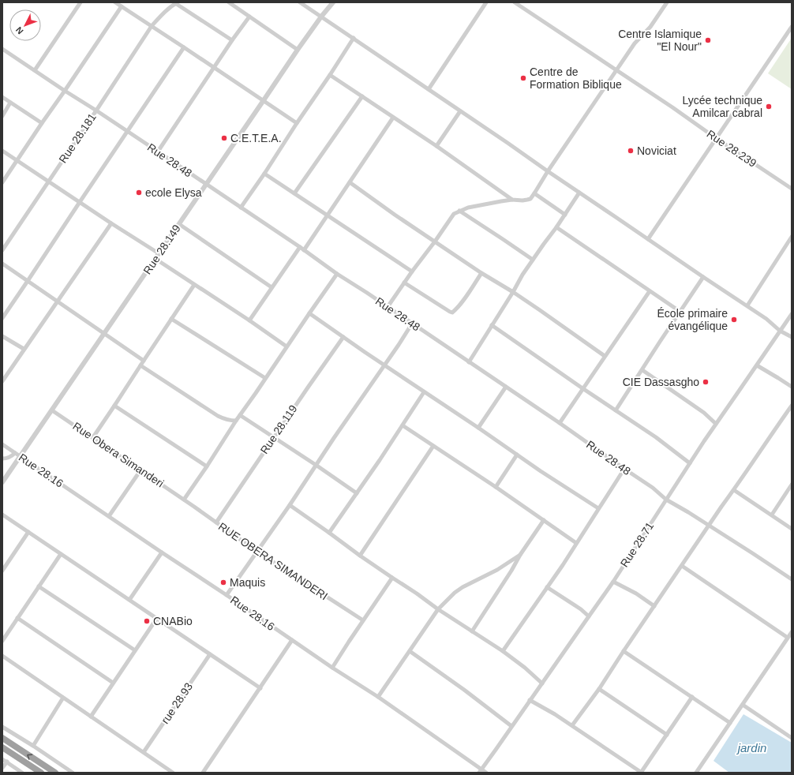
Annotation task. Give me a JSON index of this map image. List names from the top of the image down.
{
  "streets": {
    "street": [
      "Rue 28.181",
      "Rue 28.239",
      "Rue 28.48",
      "Rue 28.149",
      "Rue 28.119",
      "Rue Obera Simanderi",
      "Rue 28.16",
      "Rue 28.71",
      "RUE OBERA SIMANDERI",
      "rue 28.93"
    ]
  },
  "crossings": [
    ["Rue 28.181", "Rue 28.48"],
    ["Rue 28.48", "Rue 28.149"],
    ["Rue 28.48", "Rue 28.71"],
    ["Rue 28.149", "Rue Obera Simanderi"],
    ["Rue 28.149", "Rue 28.16"],
    ["Rue 28.119", "RUE OBERA SIMANDERI"],
    ["Rue Obera Simanderi", "RUE OBERA SIMANDERI"],
    ["Rue 28.16", "Rue 28.71"]
  ],
  "water": ["jardin"],
  "places": [
    "Centre Islamique \"El Nour\"",
    "Centre de Formation Biblique",
    "Lycée technique Amilcar cabral",
    "C.E.T.E.A.",
    "Noviciat",
    "ecole Elysa",
    "École primaire évangélique",
    "CIE Dassasgho",
    "Maquis",
    "CNABio"
  ],
  "north": "bottom left"
}
